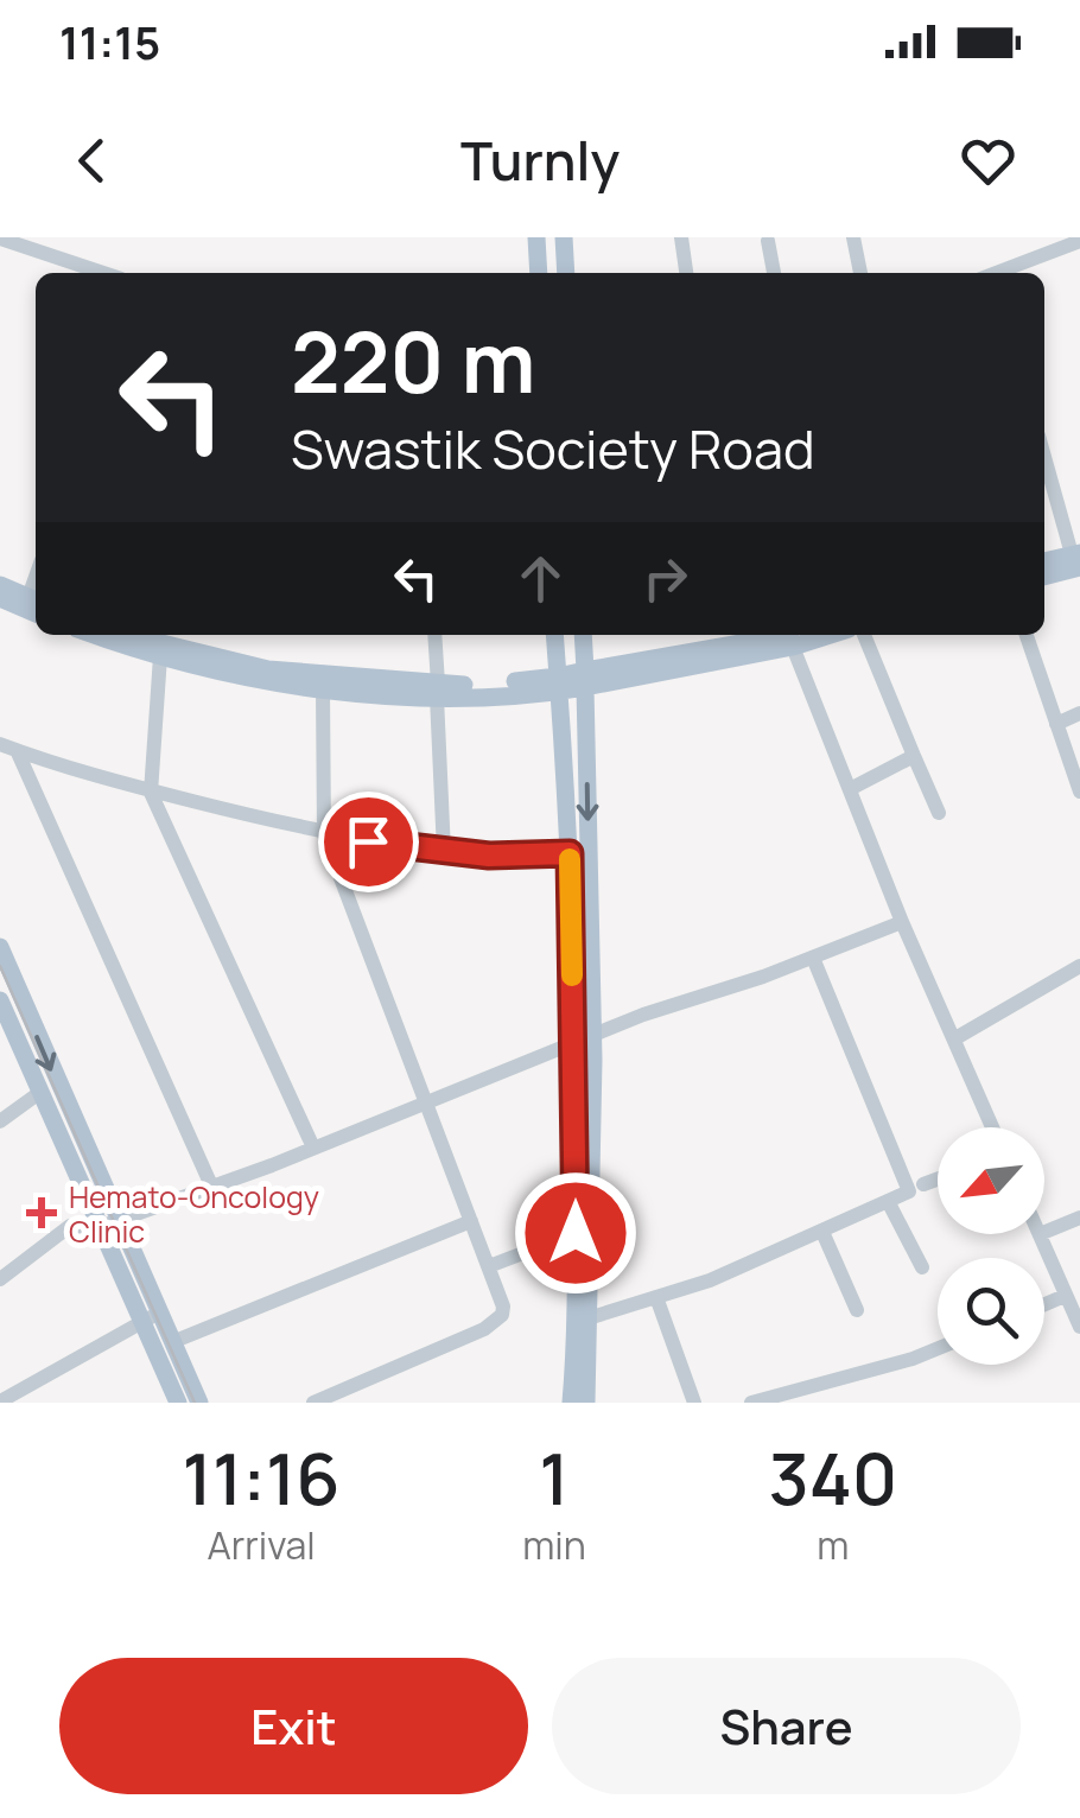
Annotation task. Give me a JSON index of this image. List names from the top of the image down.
{
  "places": {
    "health": ["Hemato-Oncology Clinic"]
  },
  "north": "bottom left",
  "page": {
    "status": "11:15",
    "header": "Turnly",
    "turn": ["220 m", "Swastik Society Road"],
    "eta": [
      "11:16",
      "Arrival",
      "1",
      "min",
      "340",
      "m"
    ],
    "buttons": ["Exit", "Share"]
  }
}
